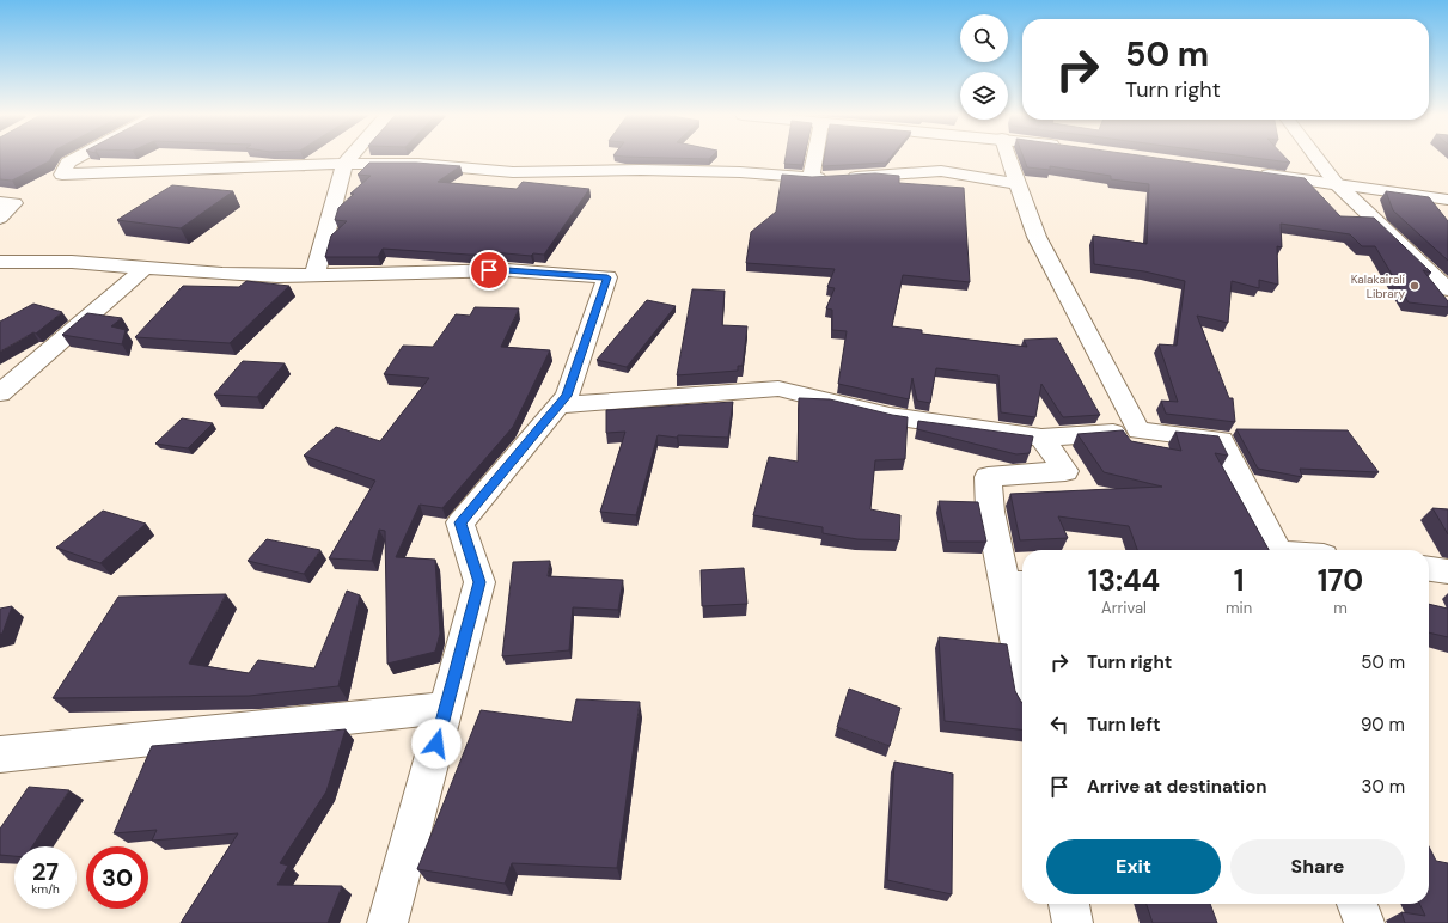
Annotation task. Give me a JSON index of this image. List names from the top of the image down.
{
  "places": ["Kalakairali Library"],
  "page": {
    "turn": ["50 m", "Turn right"],
    "eta": [
      "13:44",
      "Arrival",
      "1",
      "min",
      "170",
      "m"
    ],
    "list": [
      {
        "name": "Turn right",
        "value": "50 m"
      },
      {
        "name": "Turn left",
        "value": "90 m"
      },
      {
        "name": "Arrive at destination",
        "value": "30 m"
      }
    ],
    "buttons": ["Exit", "Share"],
    "speed": "27 km/h",
    "limit": "30"
  }
}
